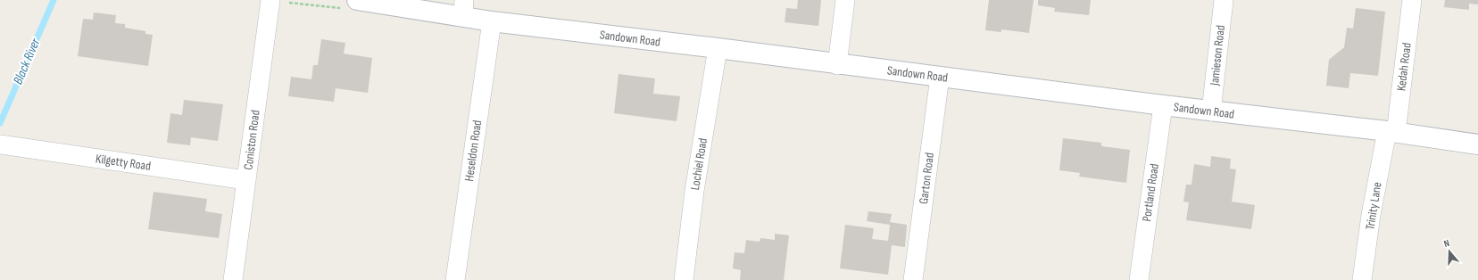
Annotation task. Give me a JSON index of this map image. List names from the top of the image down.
{
  "streets": {
    "street": [
      "Sandown Road",
      "Jamieson Road",
      "Kedah Road",
      "Coniston Road",
      "Heseldon Road",
      "Kilgetty Road",
      "Lochiel Road",
      "Garton Road",
      "Portland Road",
      "Trinity Lane"
    ]
  },
  "crossings": [
    ["Sandown Road", "Jamieson Road"],
    ["Sandown Road", "Kedah Road"],
    ["Sandown Road", "Heseldon Road"],
    ["Sandown Road", "Lochiel Road"],
    ["Sandown Road", "Garton Road"],
    ["Sandown Road", "Portland Road"],
    ["Sandown Road", "Trinity Lane"],
    ["Kedah Road", "Trinity Lane"],
    ["Coniston Road", "Kilgetty Road"]
  ],
  "water": ["Black River"],
  "north": "top"
}
